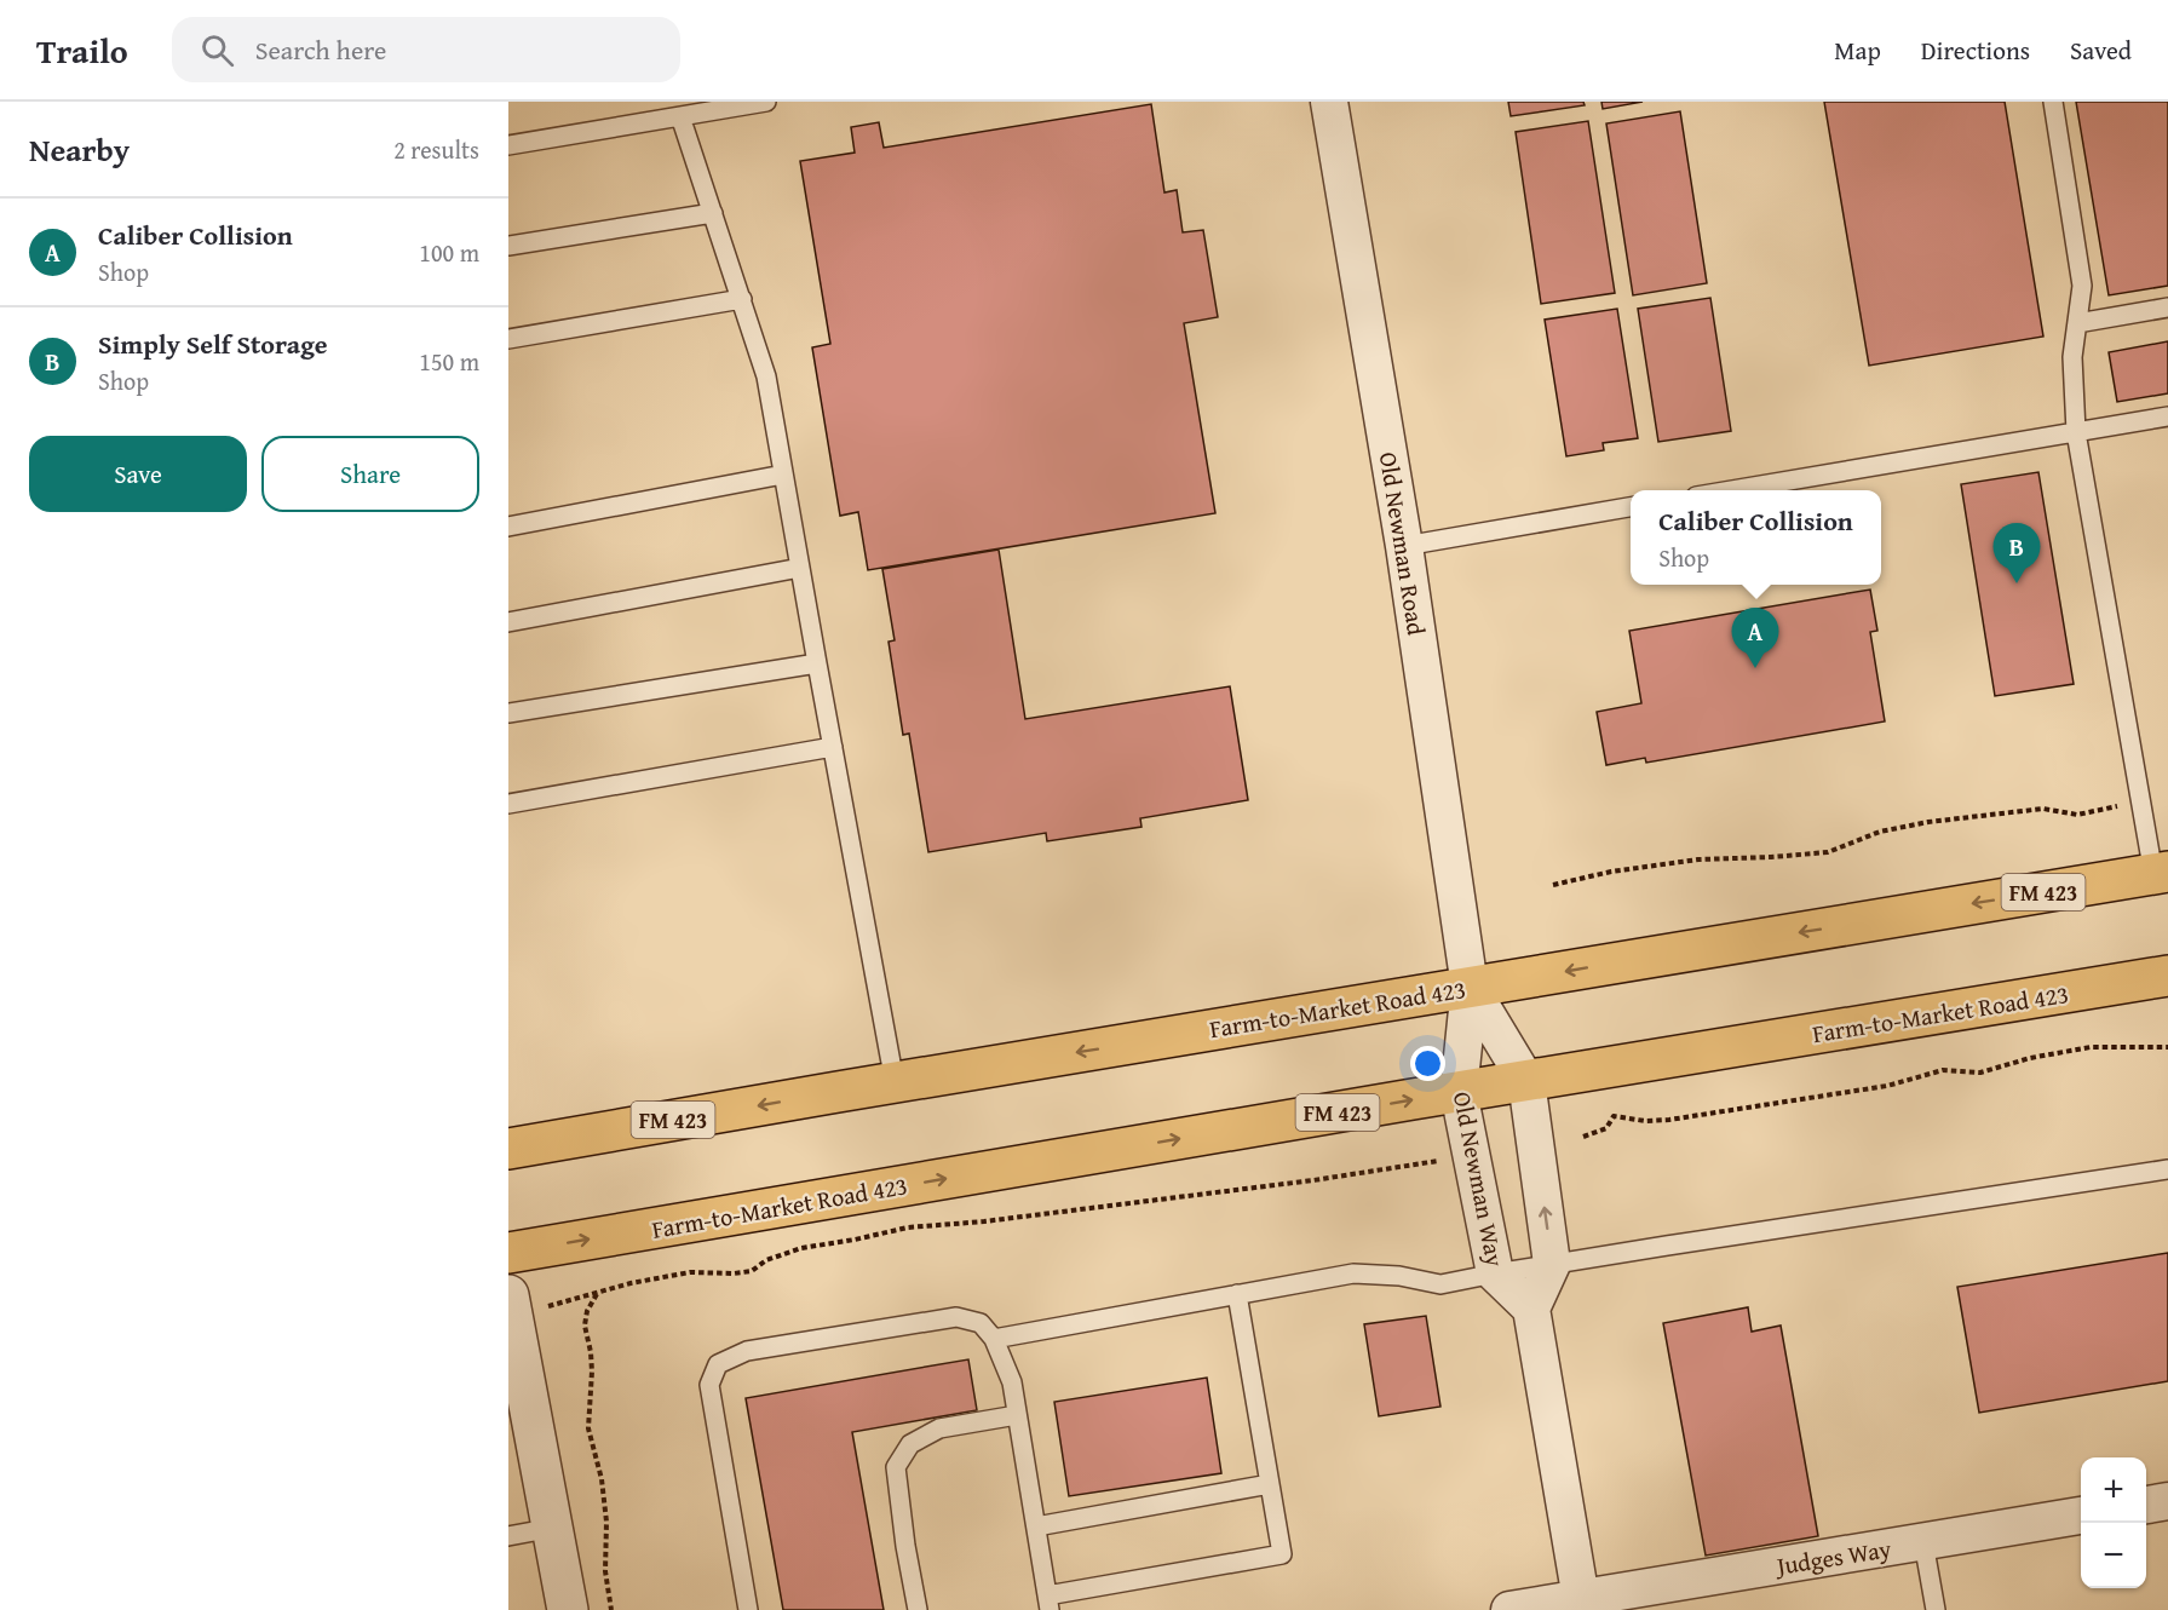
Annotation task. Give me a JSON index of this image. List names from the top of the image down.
{
  "streets": {
    "main road": ["FM 423", "Farm-to-Market Road 423"],
    "street": ["Old Newman Road", "Old Newman Way", "Judges Way"]
  },
  "crossings": [
    ["Old Newman Road", "Farm-to-Market Road 423"],
    ["Old Newman Road", "Old Newman Way"],
    ["Farm-to-Market Road 423", "Old Newman Way"]
  ],
  "page": {
    "header": "Trailo",
    "search": "Search here",
    "nav": ["Map", "Directions", "Saved"],
    "heading": ["Nearby", "2 results"],
    "list": [
      {
        "mark": "A",
        "name": "Caliber Collision",
        "note": "Shop",
        "value": "100 m"
      },
      {
        "mark": "B",
        "name": "Simply Self Storage",
        "note": "Shop",
        "value": "150 m"
      }
    ],
    "buttons": ["Save", "Share"],
    "popup": ["Caliber Collision", "Shop"],
    "pins": ["B", "A"],
    "map_buttons": ["+", "−"]
  }
}
